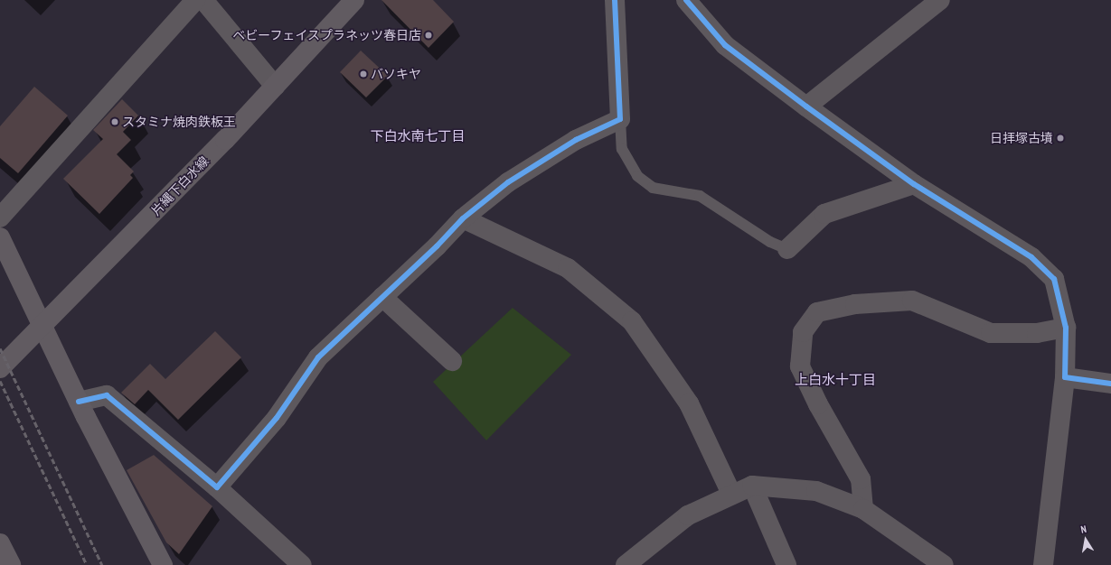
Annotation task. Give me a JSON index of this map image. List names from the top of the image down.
{
  "streets": {
    "main road": ["片縄下白水線"]
  },
  "districts": ["下白水南七丁目", "上白水十丁目"],
  "places": [
    "ベビーフェイスプラネッツ春日店",
    "バソキヤ",
    "スタミナ焼肉鉄板王",
    "日拝塚古墳"
  ],
  "north": "top"
}
